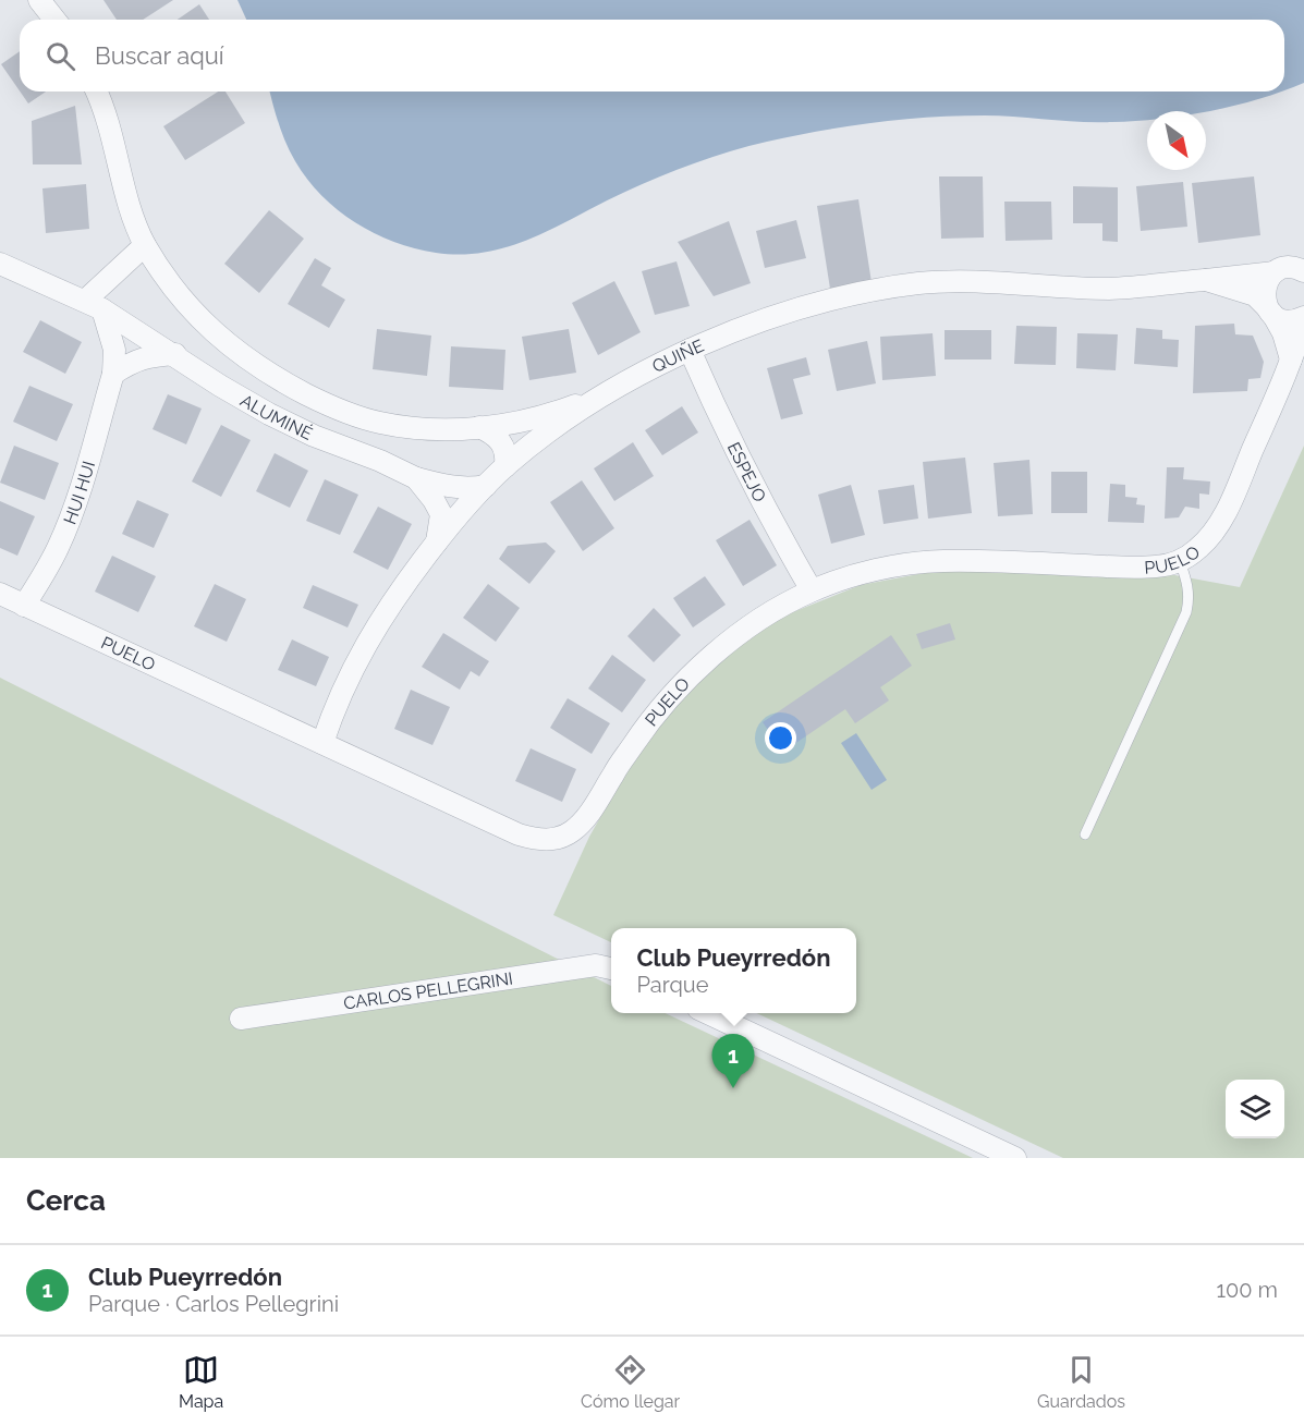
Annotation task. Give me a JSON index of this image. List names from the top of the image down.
{
  "streets": {
    "street": [
      "QUIÑE",
      "ALUMINÉ",
      "ESPEJO",
      "HUI HUI",
      "PUELO",
      "CARLOS PELLEGRINI"
    ]
  },
  "crossings": [
    ["QUIÑE", "ALUMINÉ"],
    ["QUIÑE", "ESPEJO"],
    ["QUIÑE", "PUELO"],
    ["ALUMINÉ", "HUI HUI"],
    ["ESPEJO", "PUELO"],
    ["HUI HUI", "PUELO"]
  ],
  "north": "bottom right",
  "page": {
    "search": "Buscar aquí",
    "popup": ["Club Pueyrredón", "Parque"],
    "pins": "1",
    "heading": "Cerca",
    "list": [
      {
        "mark": "1",
        "name": "Club Pueyrredón",
        "note": "Parque · Carlos Pellegrini",
        "value": "100 m"
      }
    ],
    "nav": ["Mapa", "Cómo llegar", "Guardados"]
  }
}
